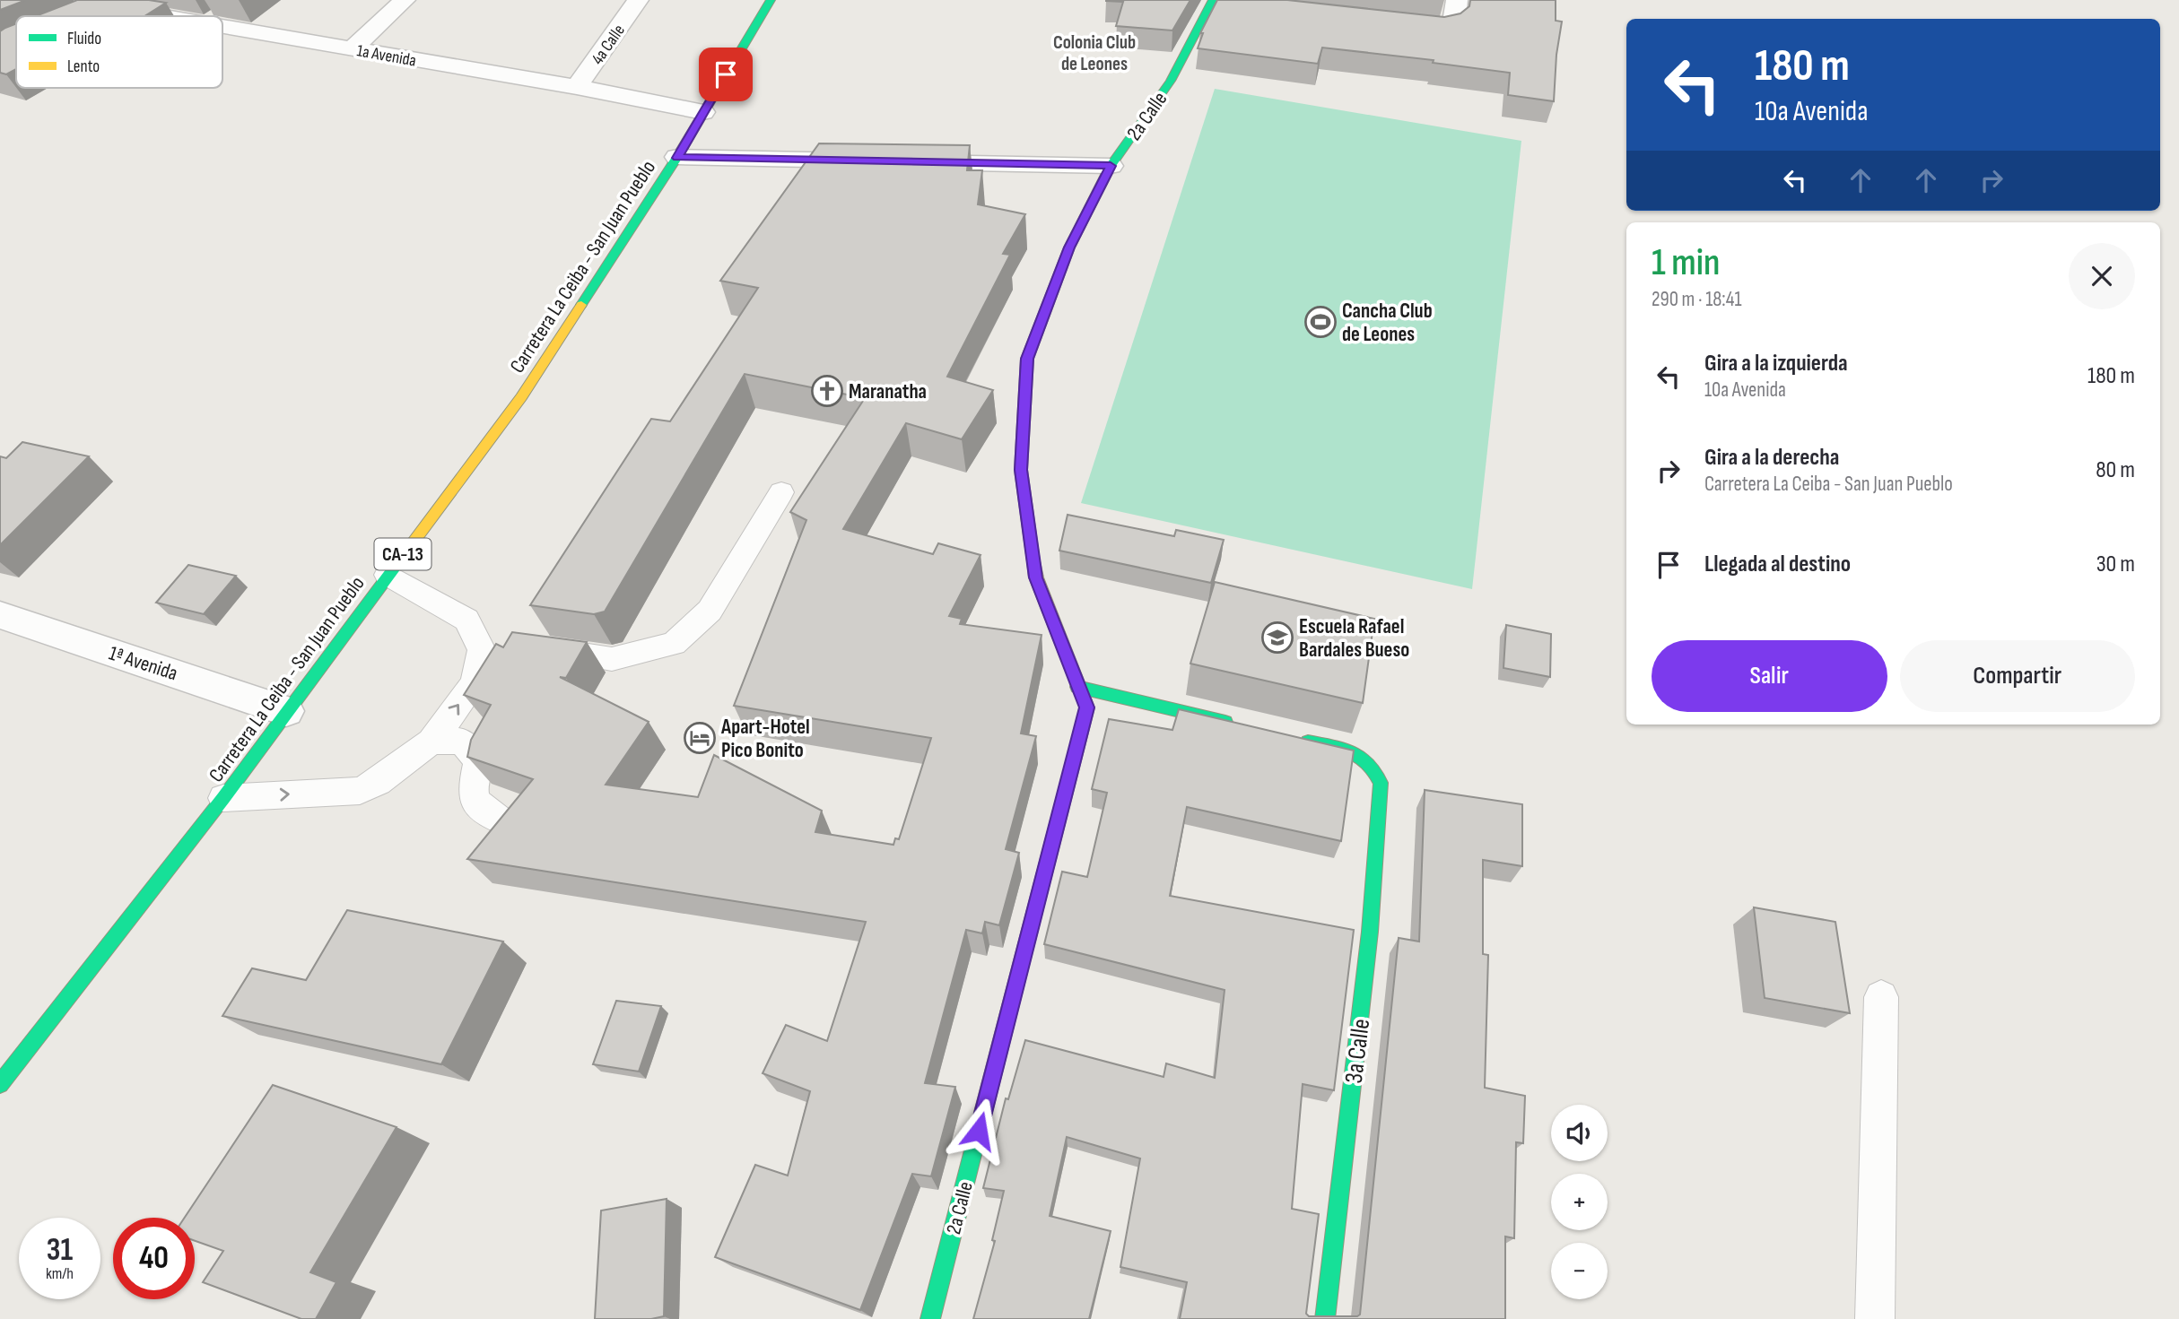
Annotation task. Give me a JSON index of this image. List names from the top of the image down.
{
  "streets": {
    "street": [
      "4a Calle",
      "1a Avenida",
      "2a Calle",
      "Carretera La Ceiba - San Juan Pueblo",
      "CA-13",
      "1ª Avenida",
      "3a Calle"
    ]
  },
  "crossings": [
    ["4a Calle", "1a Avenida"],
    ["1a Avenida", "Carretera La Ceiba - San Juan Pueblo"],
    ["Carretera La Ceiba - San Juan Pueblo", "1ª Avenida"]
  ],
  "districts": ["Colonia Club de Leones"],
  "places": {
    "sports": ["Cancha Club de Leones"],
    "church": ["Maranatha"],
    "school or university": ["Escuela Rafael Bardales Bueso"],
    "hotel": ["Apart-Hotel Pico Bonito"]
  },
  "legend": ["Fluido", "Lento"],
  "page": {
    "turn": ["180 m", "10a Avenida"],
    "heading": ["1 min", "290 m · 18:41"],
    "list": [
      {
        "name": "Gira a la izquierda",
        "note": "10a Avenida",
        "value": "180 m"
      },
      {
        "name": "Gira a la derecha",
        "note": "Carretera La Ceiba - San Juan Pueblo",
        "value": "80 m"
      },
      {
        "name": "Llegada al destino",
        "value": "30 m"
      }
    ],
    "buttons": ["Salir", "Compartir"],
    "map_buttons": ["+", "−"],
    "speed": "31 km/h",
    "limit": "40"
  }
}
